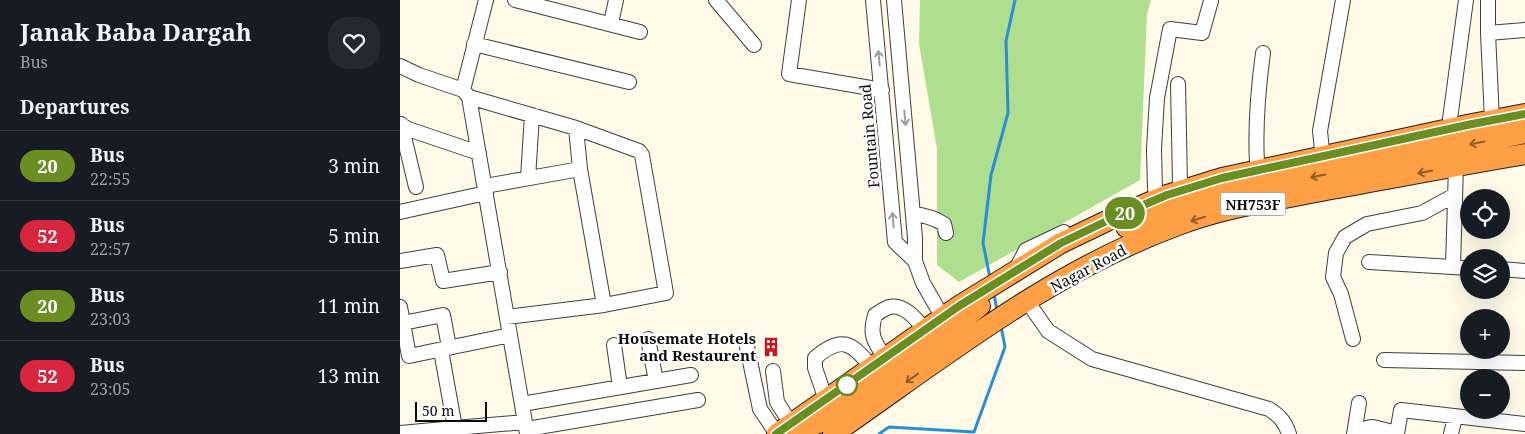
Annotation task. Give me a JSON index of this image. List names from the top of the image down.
{
  "streets": {
    "highway": ["NH753F", "Nagar Road"],
    "street": ["Fountain Road"]
  },
  "places": {
    "building": ["Housemate Hotels and Restaurent"]
  },
  "lines": ["bus line 20"],
  "scale_bar": "50 m",
  "page": {
    "heading": [
      ["Janak Baba Dargah", "Bus"],
      "Departures"
    ],
    "on_map": "20",
    "list": [
      {
        "mark": "20",
        "name": "Bus",
        "note": "22:55",
        "value": "3 min"
      },
      {
        "mark": "52",
        "name": "Bus",
        "note": "22:57",
        "value": "5 min"
      },
      {
        "mark": "20",
        "name": "Bus",
        "note": "23:03",
        "value": "11 min"
      },
      {
        "mark": "52",
        "name": "Bus",
        "note": "23:05",
        "value": "13 min"
      }
    ],
    "map_buttons": ["+", "−"],
    "scale": "50 m"
  }
}
